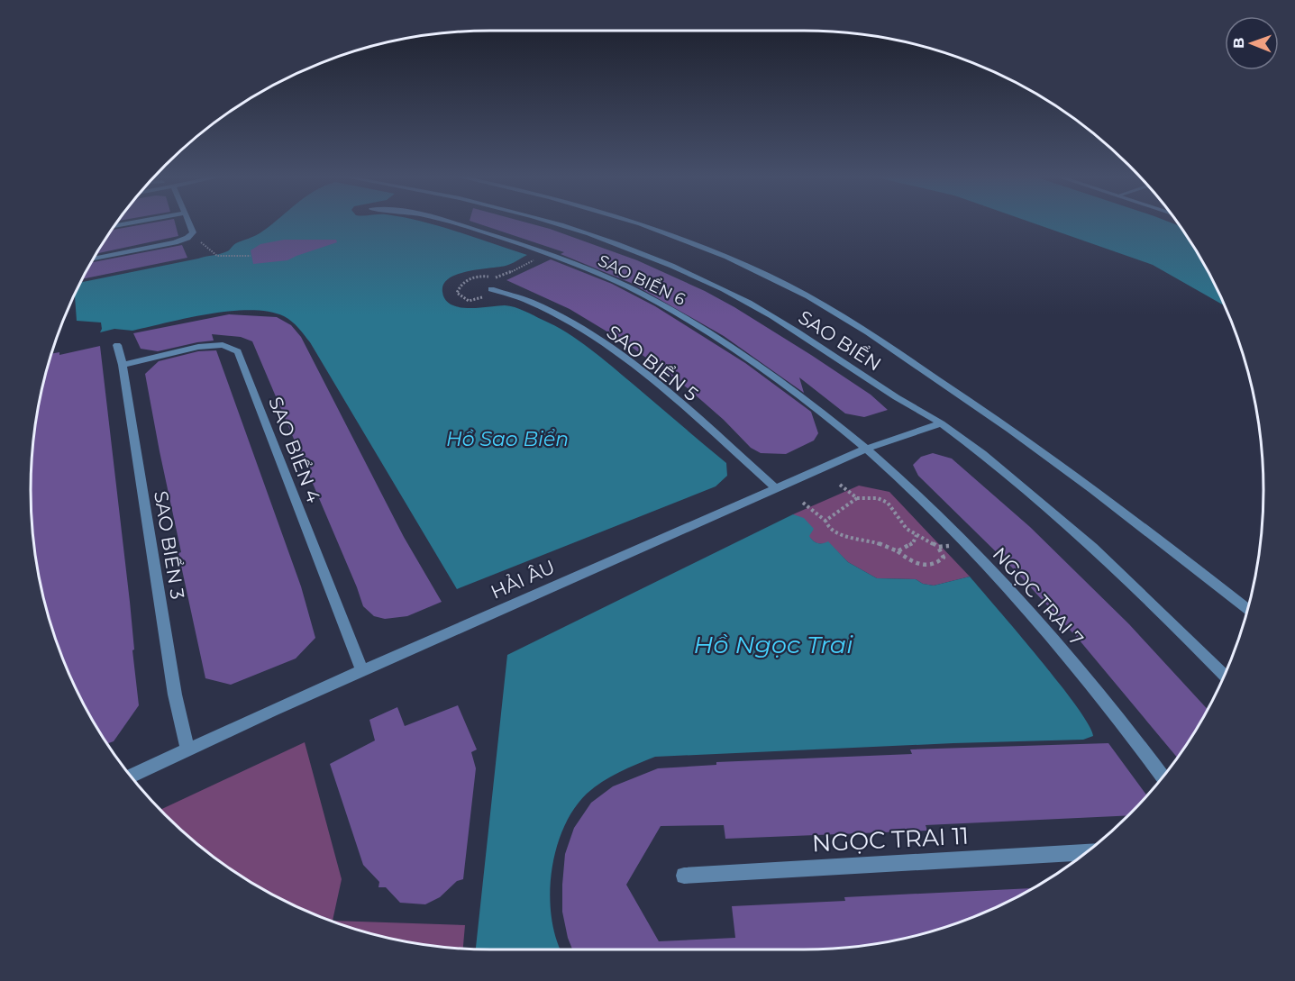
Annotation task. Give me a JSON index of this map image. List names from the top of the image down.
{
  "streets": {
    "street": [
      "SAO BIỂN 6",
      "SAO BIỂN",
      "SAO BIỂN 5",
      "SAO BIỂN 4",
      "SAO BIỂN 3",
      "HẢI ÂU",
      "NGỌC TRAI 7",
      "NGỌC TRAI 11"
    ]
  },
  "crossings": [
    ["SAO BIỂN 6", "HẢI ÂU"],
    ["SAO BIỂN 6", "NGỌC TRAI 7"],
    ["SAO BIỂN", "HẢI ÂU"],
    ["SAO BIỂN 5", "HẢI ÂU"],
    ["SAO BIỂN 4", "SAO BIỂN 3"],
    ["SAO BIỂN 4", "HẢI ÂU"],
    ["SAO BIỂN 3", "HẢI ÂU"],
    ["HẢI ÂU", "NGỌC TRAI 7"]
  ],
  "water": ["Hồ Sao Biển", "Hồ Ngọc Trai"],
  "north": "left"
}
